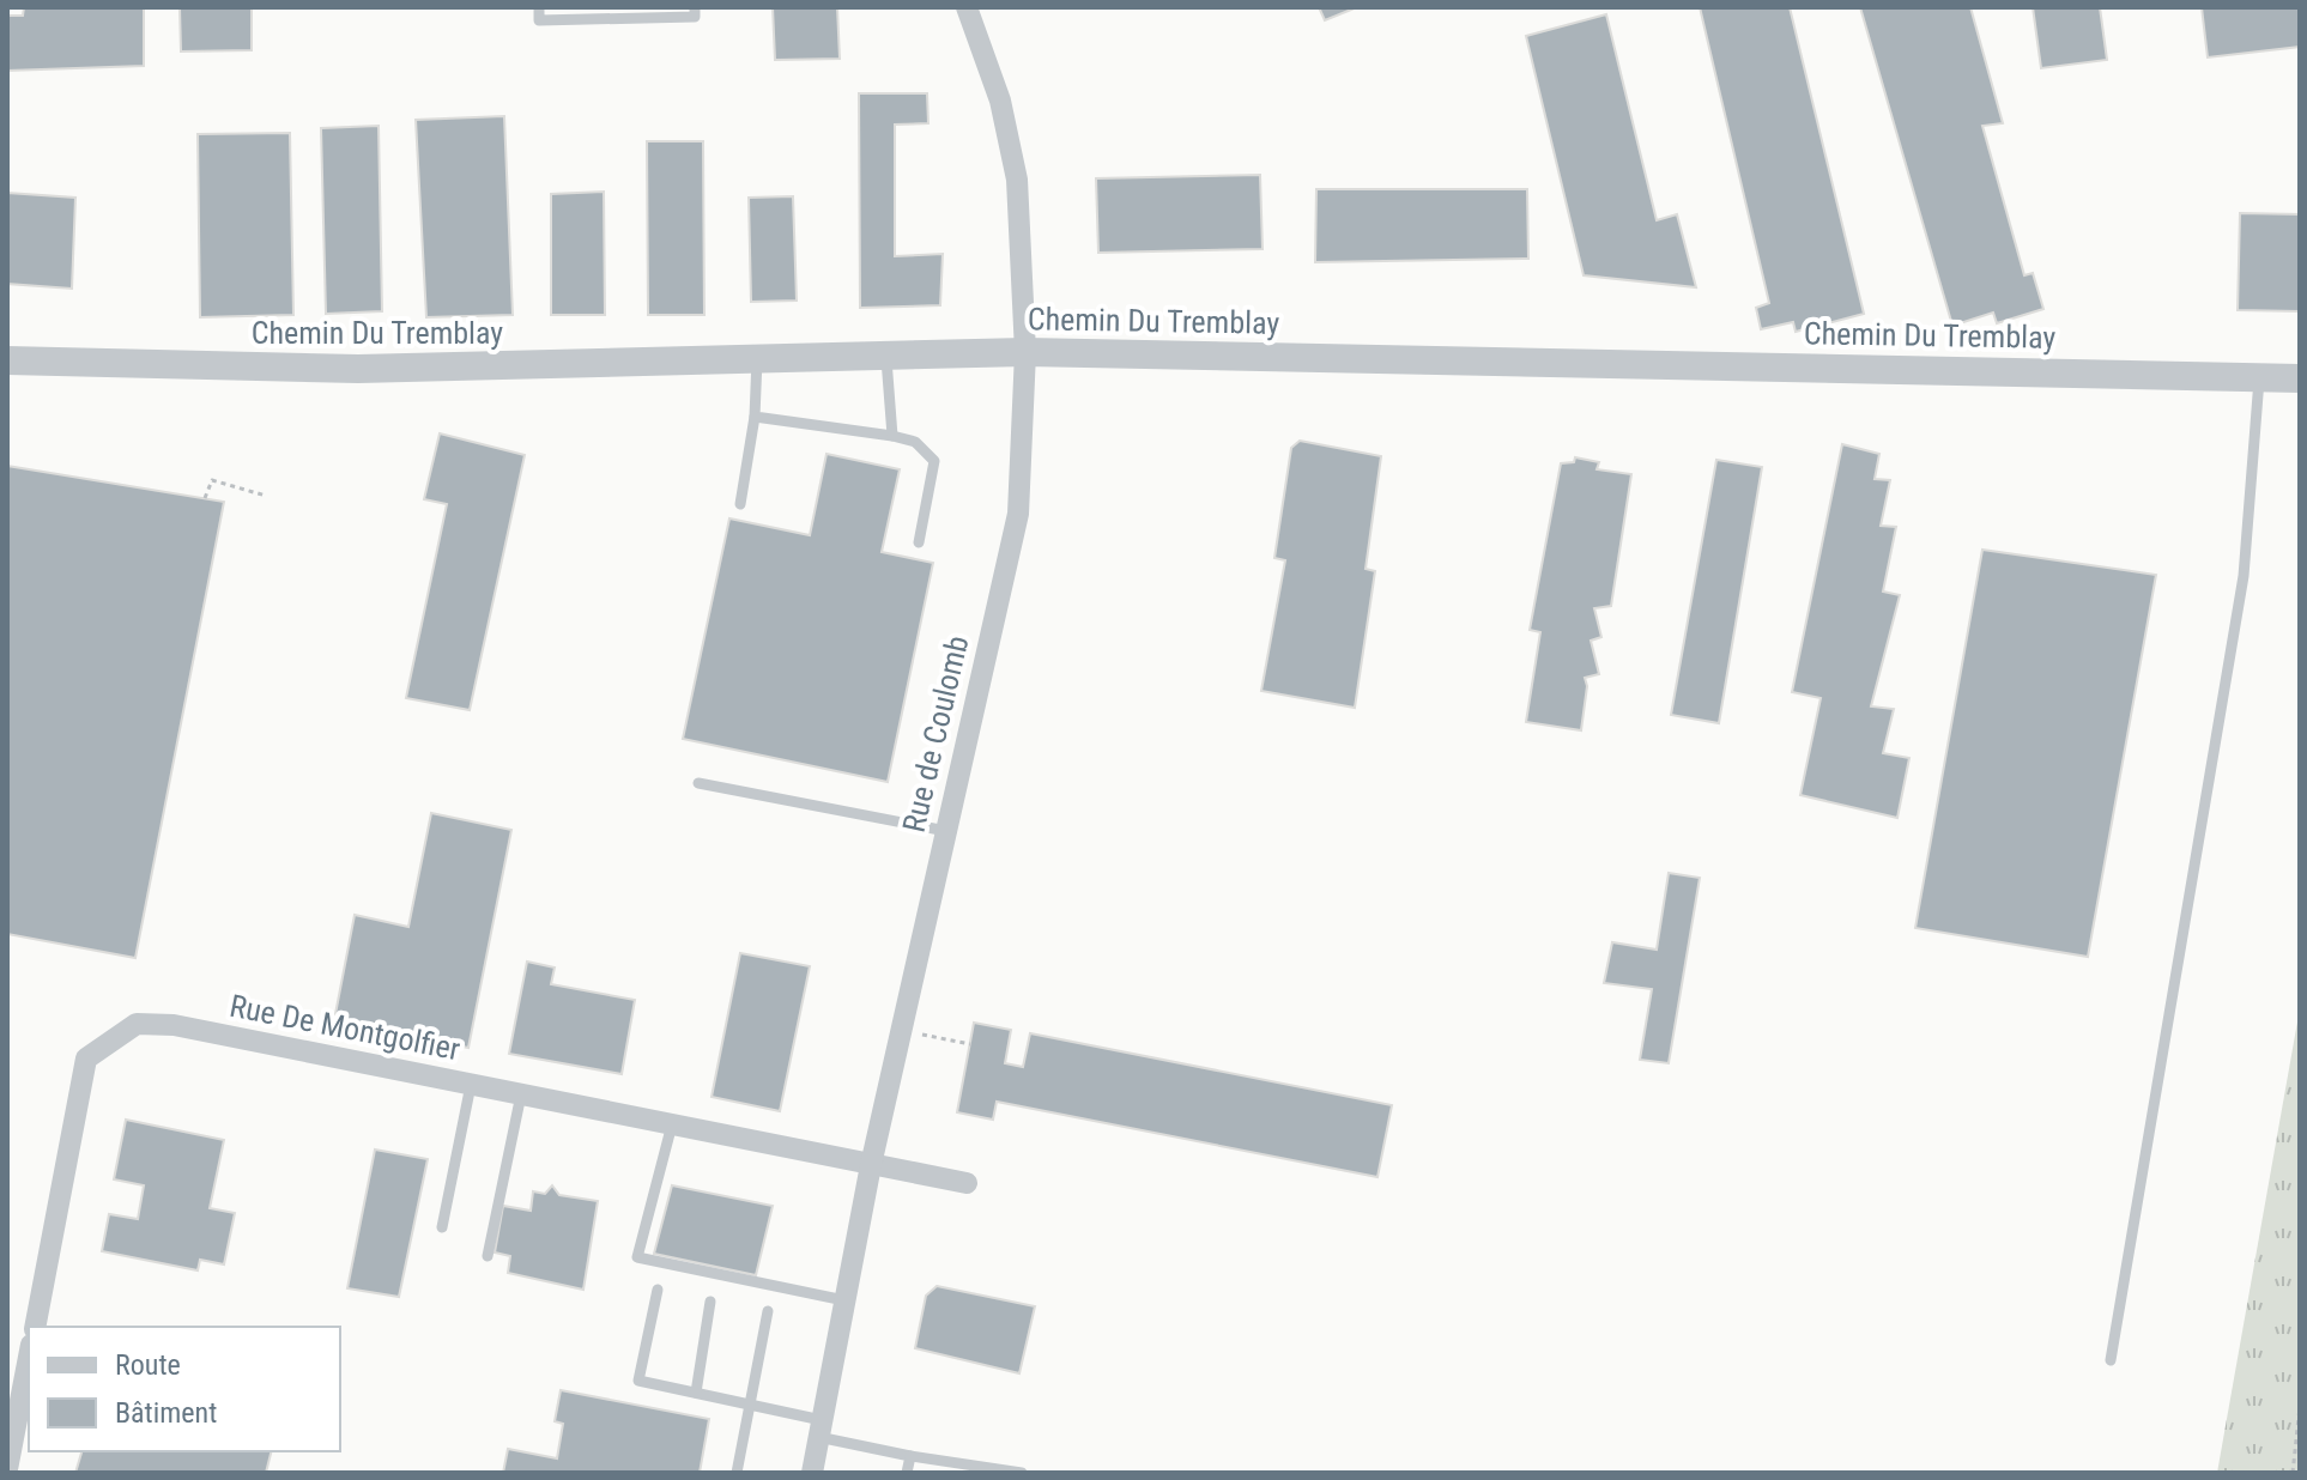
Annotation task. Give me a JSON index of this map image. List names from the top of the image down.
{
  "streets": {
    "street": ["Chemin Du Tremblay", "Rue de Coulomb", "Rue De Montgolfier"]
  },
  "crossings": [
    ["Chemin Du Tremblay", "Rue de Coulomb"],
    ["Rue de Coulomb", "Rue De Montgolfier"]
  ],
  "legend": ["Route", "Bâtiment"]
}
